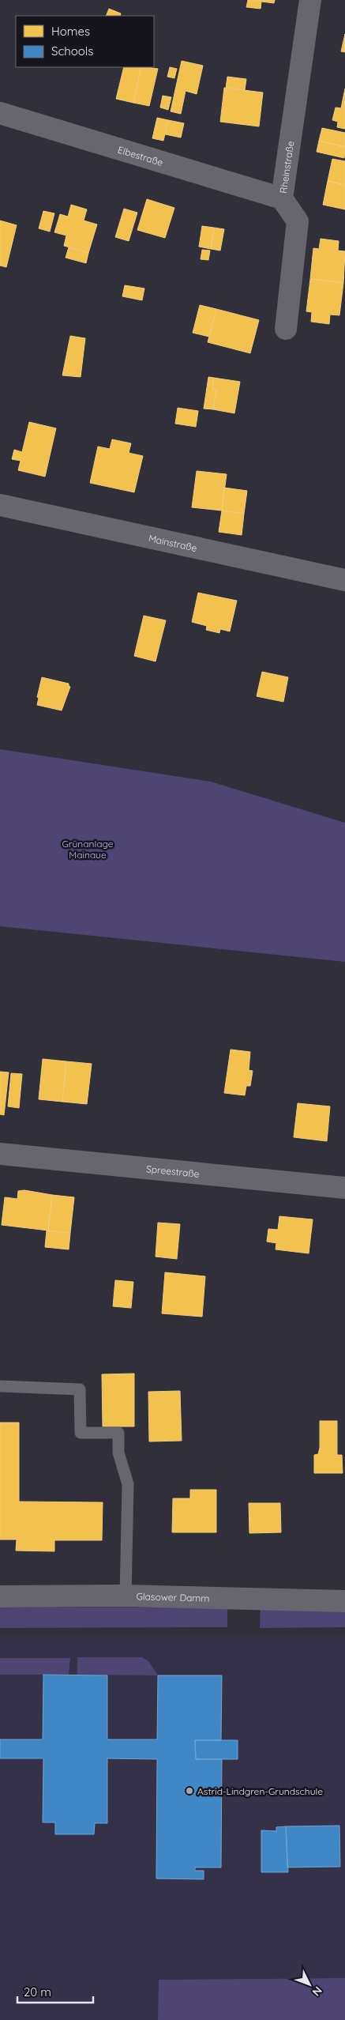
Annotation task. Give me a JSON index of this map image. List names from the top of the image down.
{
  "streets": {
    "street": [
      "Elbestraße",
      "Rheinstraße",
      "Mainstraße",
      "Spreestraße",
      "Glasower Damm"
    ]
  },
  "crossings": [
    ["Elbestraße", "Rheinstraße"]
  ],
  "parks": ["Grünanlage Mainaue"],
  "places": ["Astrid-Lindgren-Grundschule"],
  "legend": ["Homes", "Schools"],
  "scale_bar": "20 m",
  "north": "bottom right"
}
